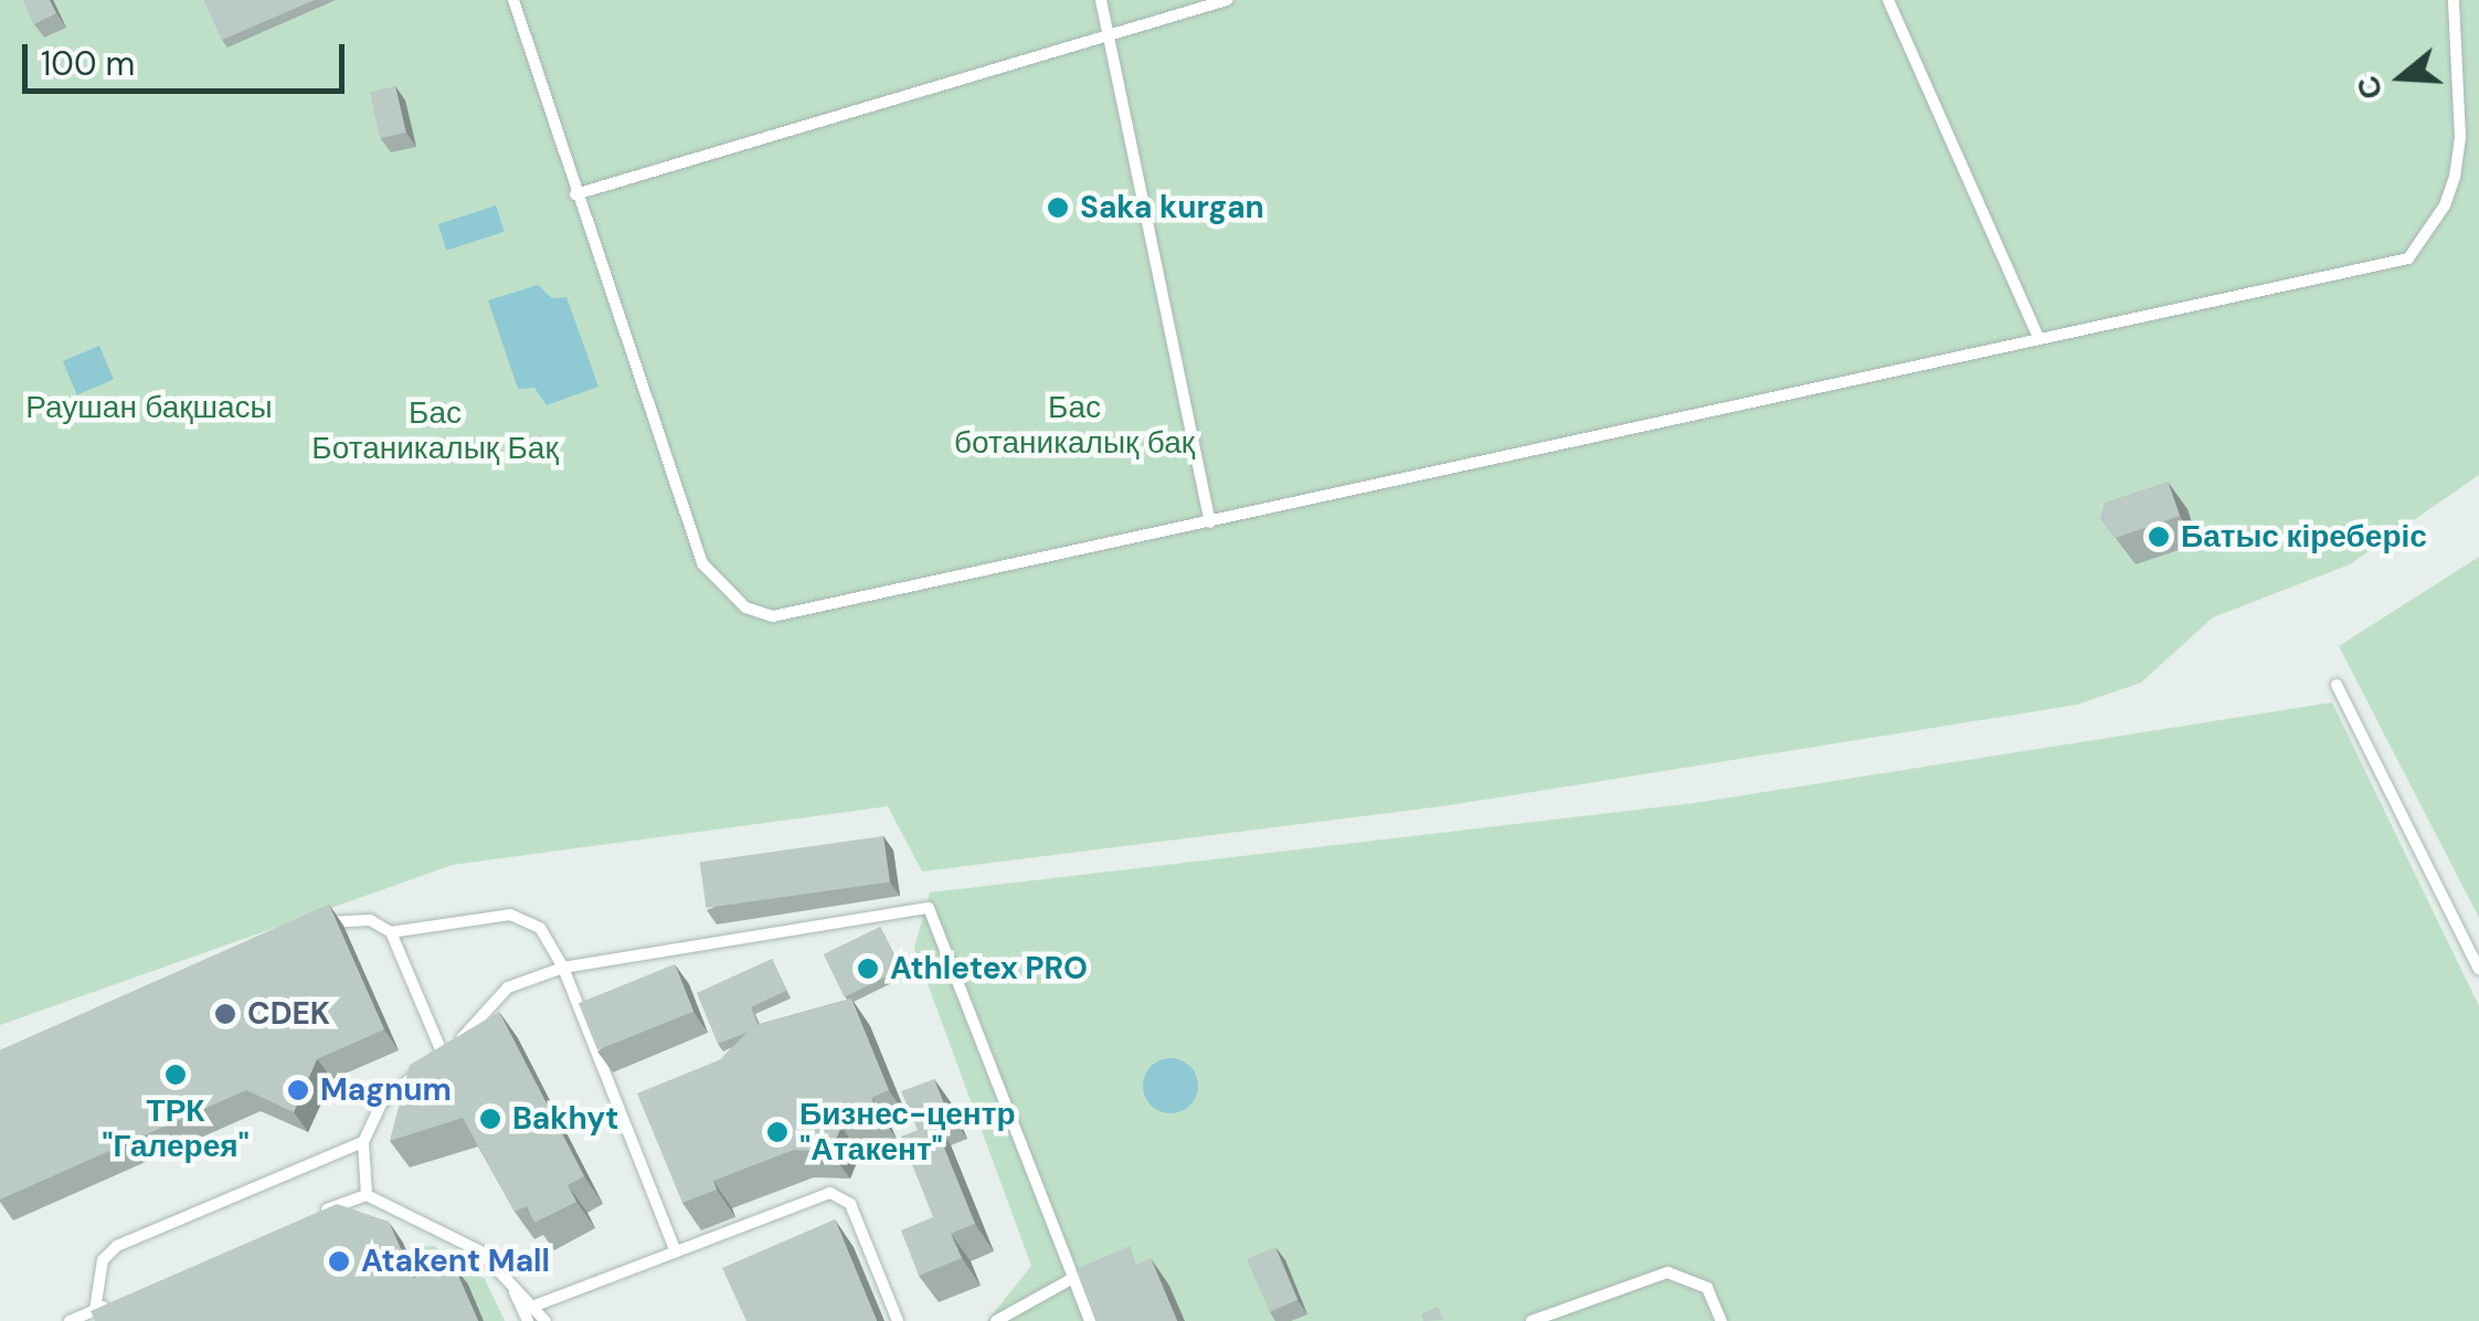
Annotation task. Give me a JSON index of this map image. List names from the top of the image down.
{
  "parks": ["Раушан бақшасы", "Бас ботаникалық бақ", "Бас Ботаникалық Бақ"],
  "places": [
    "Saka kurgan",
    "Батыс кіреберіс",
    "Athletex PRO",
    "CDEK",
    "ТРК \"Галерея\"",
    "Magnum",
    "Bakhyt",
    "Бизнес-центр \"Атакент\"",
    "Atakent Mall"
  ],
  "scale_bar": "100 m",
  "north": "left"
}
